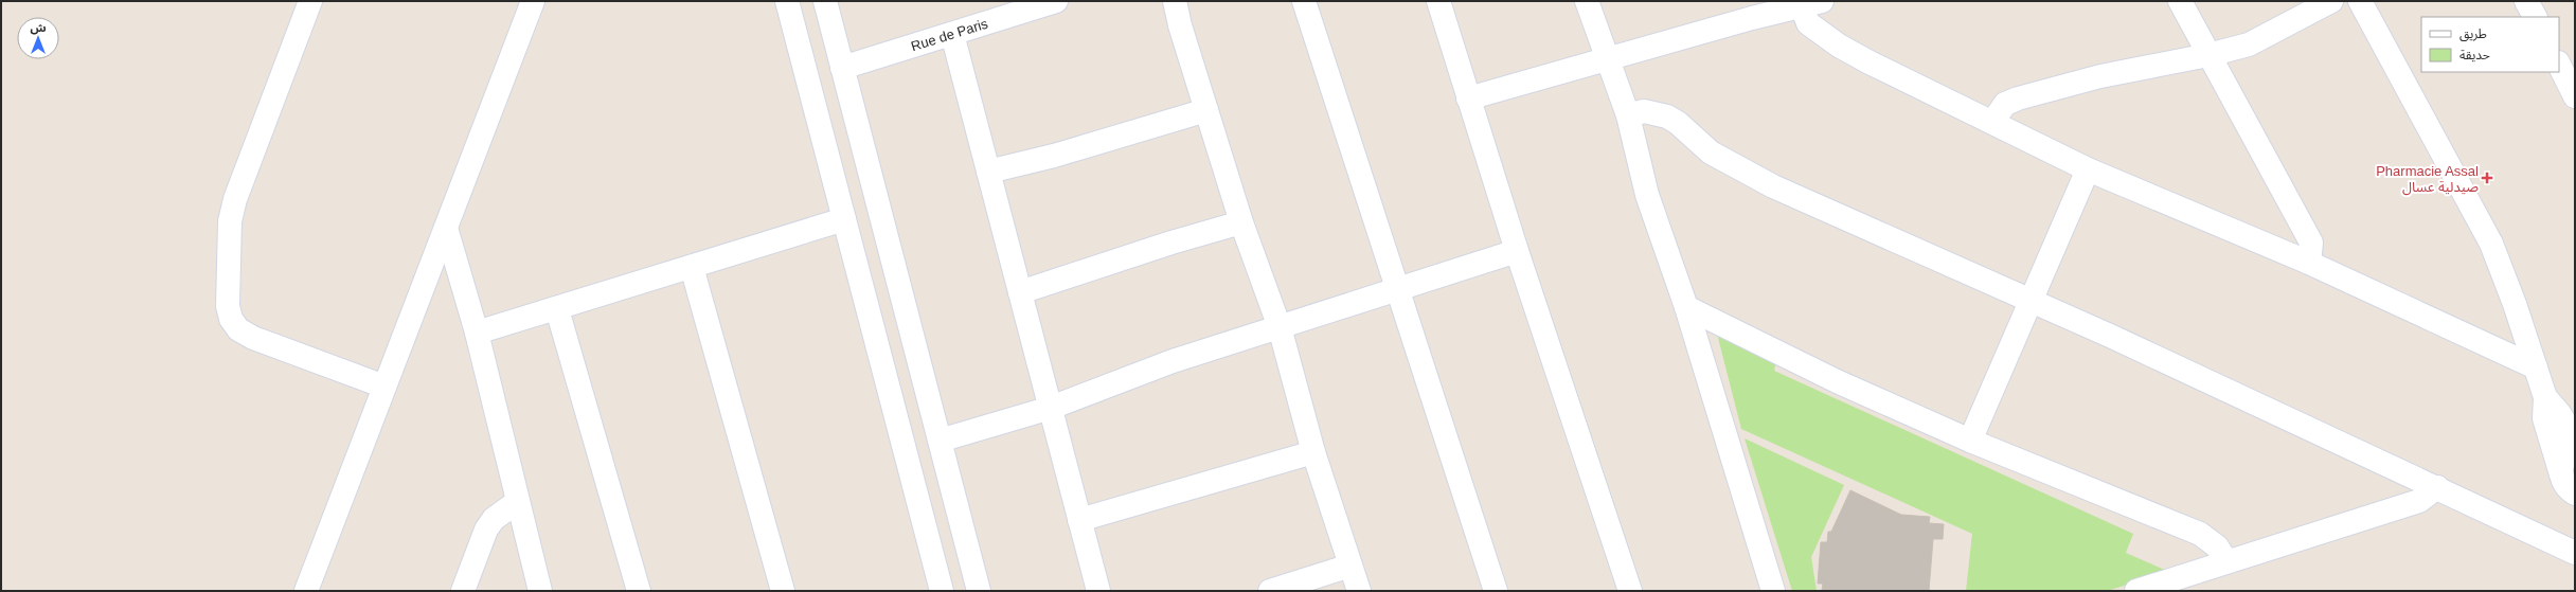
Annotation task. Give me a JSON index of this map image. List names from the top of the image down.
{
  "streets": {
    "street": ["Rue de Paris"]
  },
  "places": {
    "health": ["Pharmacie Assal صيدلية عسال"]
  },
  "legend": ["طريق", "حديقة"],
  "north": "top"
}
